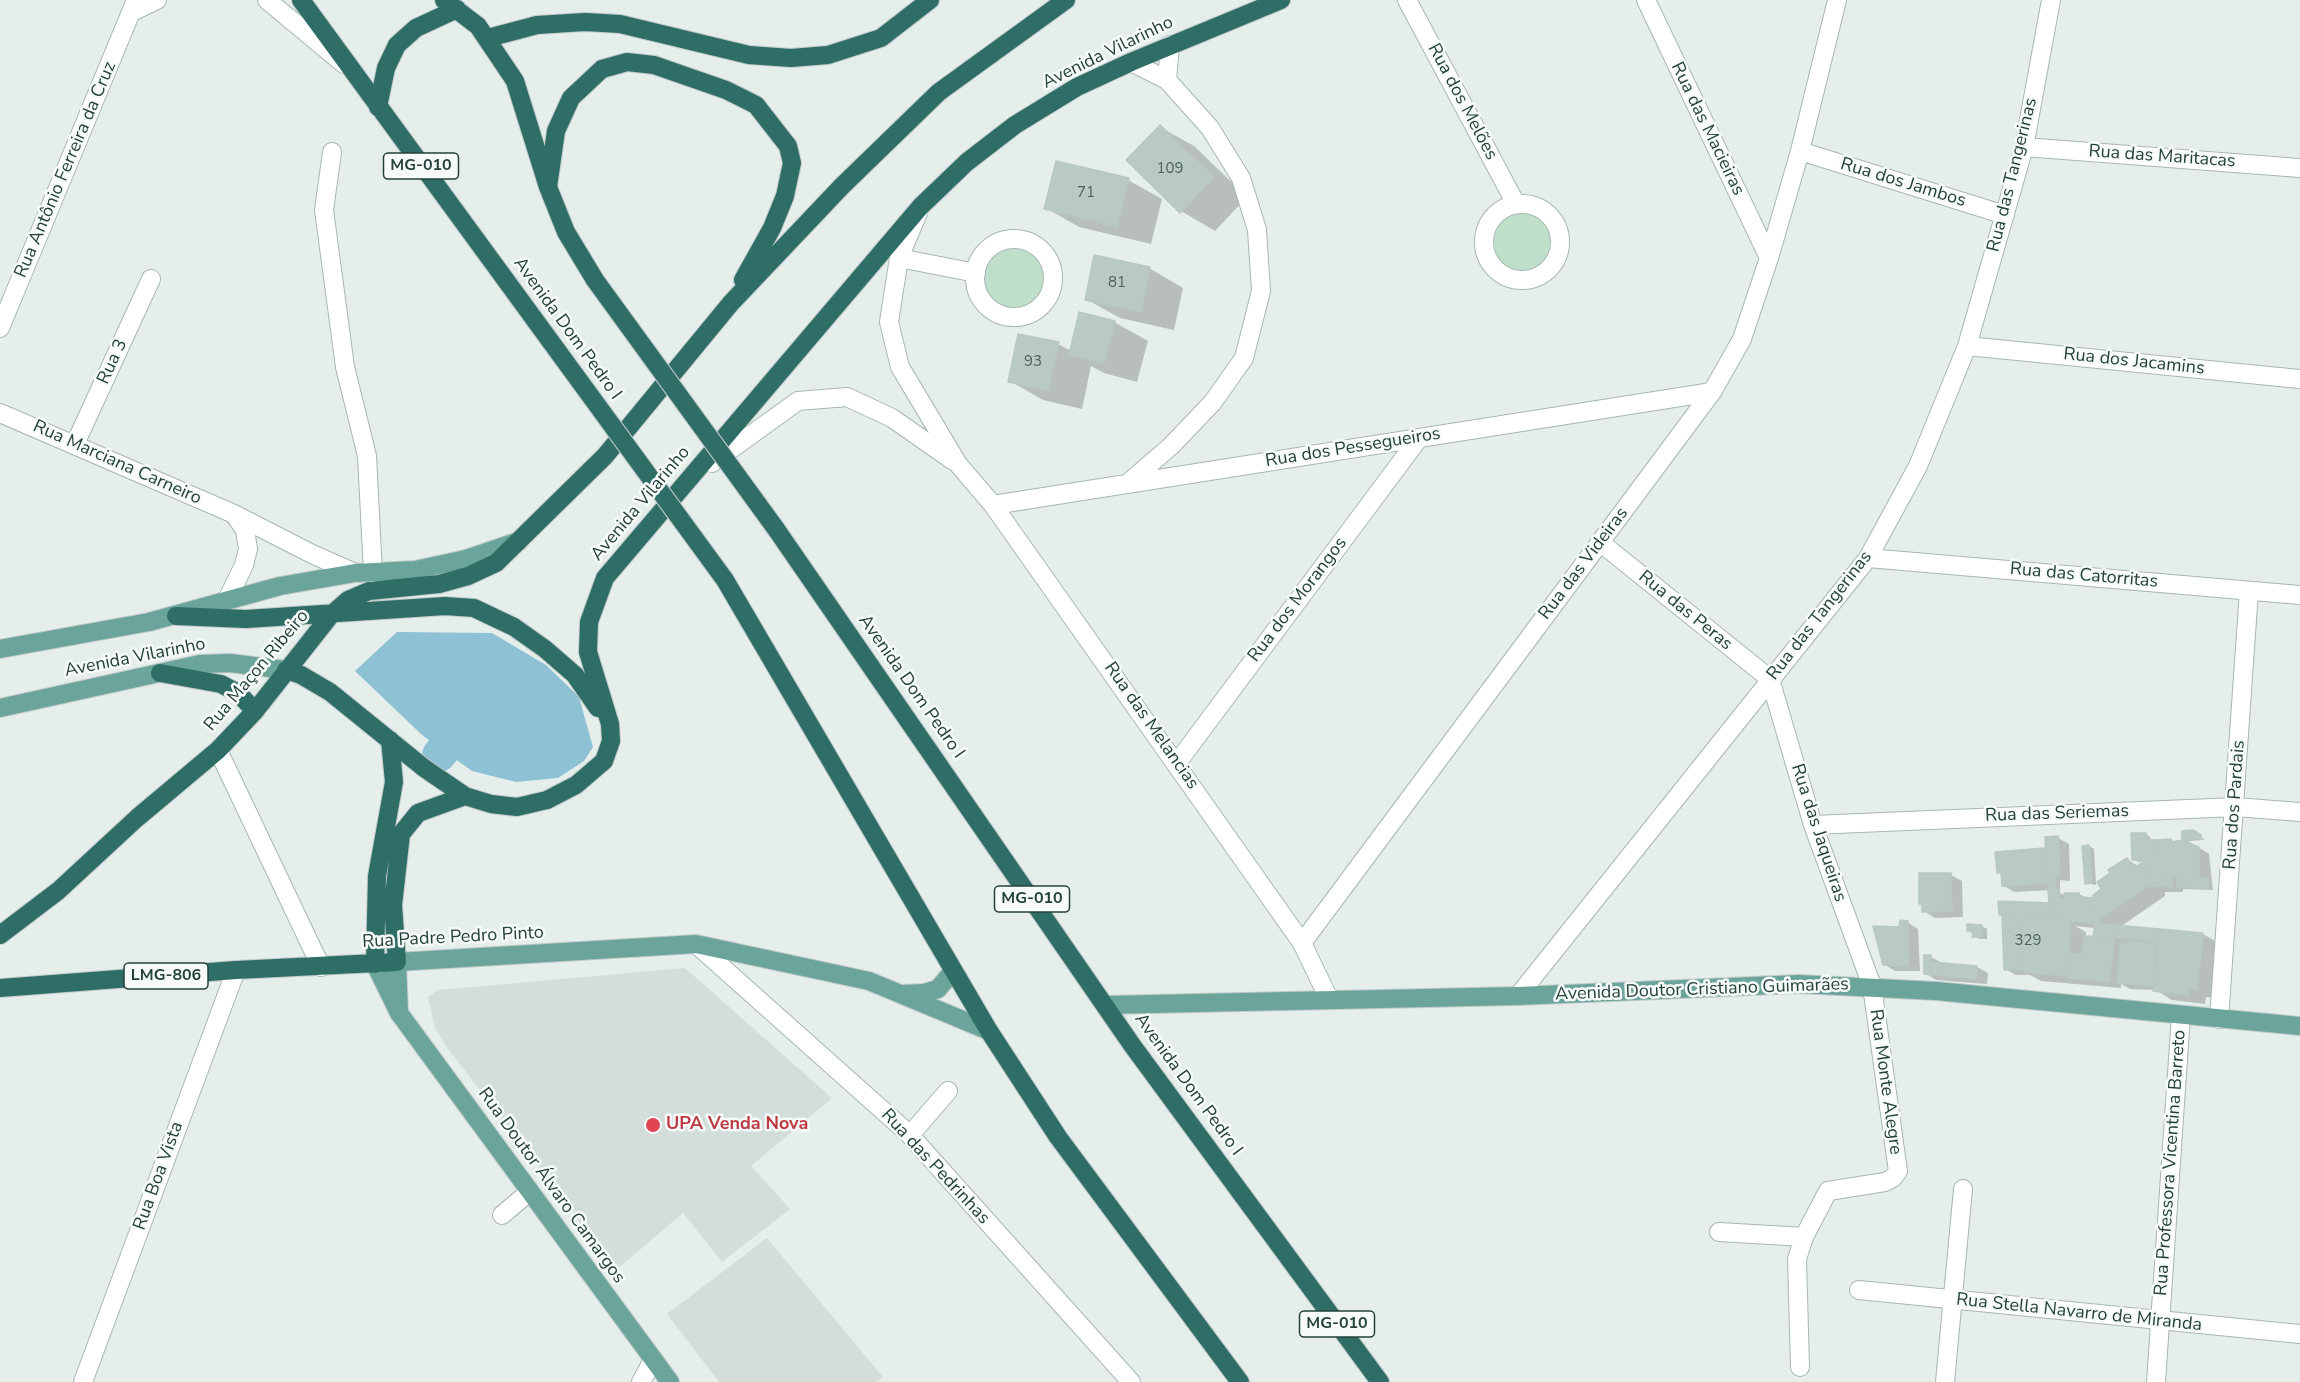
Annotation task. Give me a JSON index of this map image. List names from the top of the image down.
{
  "streets": {
    "highway": [
      "Avenida Vilarinho",
      "MG-010",
      "Avenida Dom Pedro I",
      "Rua Maçon Ribeiro",
      "Rua Padre Pedro Pinto",
      "LMG-806",
      "Rua Doutor Álvaro Camargos"
    ],
    "main road": ["Avenida Doutor Cristiano Guimarães"],
    "street": [
      "Rua dos Melões",
      "Rua das Macieiras",
      "Rua das Maritacas",
      "Rua Antônio Ferreira da Cruz",
      "Rua das Tangerinas",
      "Rua dos Jambos",
      "Rua 3",
      "Rua dos Jacamins",
      "Rua dos Pessegueiros",
      "Rua Marciana Carneiro",
      "Rua das Videiras",
      "Rua das Catorritas",
      "Rua dos Morangos",
      "Rua das Peras",
      "Rua das Melancias",
      "Rua dos Pardais",
      "Rua das Seriemas",
      "Rua das Jaqueiras",
      "Rua Monte Alegre",
      "Rua Professora Vicentina Barreto",
      "Rua das Pedrinhas",
      "Rua Boa Vista",
      "Rua Stella Navarro de Miranda"
    ]
  },
  "crossings": [
    ["Avenida Vilarinho", "Rua Marciana Carneiro"],
    ["Avenida Vilarinho", "Rua Maçon Ribeiro"],
    ["Avenida Vilarinho", "Rua das Melancias"],
    ["Avenida Vilarinho", "Rua Doutor Álvaro Camargos"],
    ["Rua das Macieiras", "Rua das Videiras"],
    ["Rua das Maritacas", "Rua das Tangerinas"],
    ["Rua das Tangerinas", "Rua dos Jambos"],
    ["Rua das Tangerinas", "Rua dos Jacamins"],
    ["Rua das Tangerinas", "Rua das Catorritas"],
    ["Rua das Tangerinas", "Rua das Peras"],
    ["Rua das Tangerinas", "Rua das Jaqueiras"],
    ["Rua das Tangerinas", "Avenida Doutor Cristiano Guimarães"],
    ["Rua dos Jambos", "Rua das Videiras"],
    ["Avenida Dom Pedro I", "Rua Padre Pedro Pinto"],
    ["Avenida Dom Pedro I", "Avenida Doutor Cristiano Guimarães"],
    ["Rua 3", "Rua Marciana Carneiro"],
    ["Rua dos Pessegueiros", "Rua das Videiras"],
    ["Rua dos Pessegueiros", "Rua dos Morangos"],
    ["Rua dos Pessegueiros", "Rua das Melancias"],
    ["Rua das Videiras", "Rua das Peras"],
    ["Rua das Videiras", "Rua das Melancias"],
    ["Rua das Catorritas", "Rua dos Pardais"],
    ["Rua dos Morangos", "Rua das Melancias"],
    ["Rua das Peras", "Rua das Jaqueiras"],
    ["Rua das Melancias", "Avenida Doutor Cristiano Guimarães"],
    ["Rua dos Pardais", "Rua das Seriemas"],
    ["Rua dos Pardais", "Avenida Doutor Cristiano Guimarães"],
    ["Rua das Seriemas", "Rua das Jaqueiras"],
    ["Rua das Jaqueiras", "Avenida Doutor Cristiano Guimarães"],
    ["Rua das Jaqueiras", "Rua Monte Alegre"],
    ["Rua Padre Pedro Pinto", "Rua das Pedrinhas"],
    ["Rua Padre Pedro Pinto", "Rua Boa Vista"],
    ["Rua Padre Pedro Pinto", "Rua Doutor Álvaro Camargos"],
    ["Avenida Doutor Cristiano Guimarães", "Rua Monte Alegre"],
    ["Avenida Doutor Cristiano Guimarães", "Rua Professora Vicentina Barreto"],
    ["Rua Professora Vicentina Barreto", "Rua Stella Navarro de Miranda"]
  ],
  "places": ["UPA Venda Nova"],
  "house_numbers": [
    "109",
    "71",
    "81",
    "93",
    "329"
  ]
}
